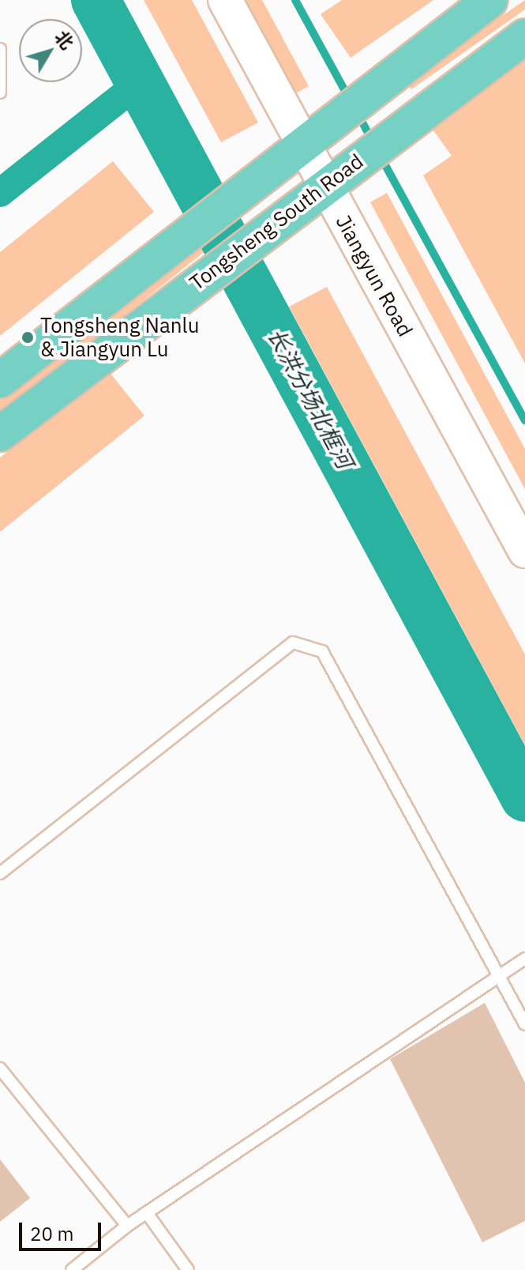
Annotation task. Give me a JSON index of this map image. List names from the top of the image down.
{
  "streets": {
    "main road": ["Tongsheng South Road"],
    "street": ["Jiangyun Road"]
  },
  "crossings": [
    ["Tongsheng South Road", "Jiangyun Road"]
  ],
  "water": ["长洪分场北框河"],
  "places": ["Tongsheng Nanlu & Jiangyun Lu"],
  "scale_bar": "20 m",
  "north": "top right"
}
